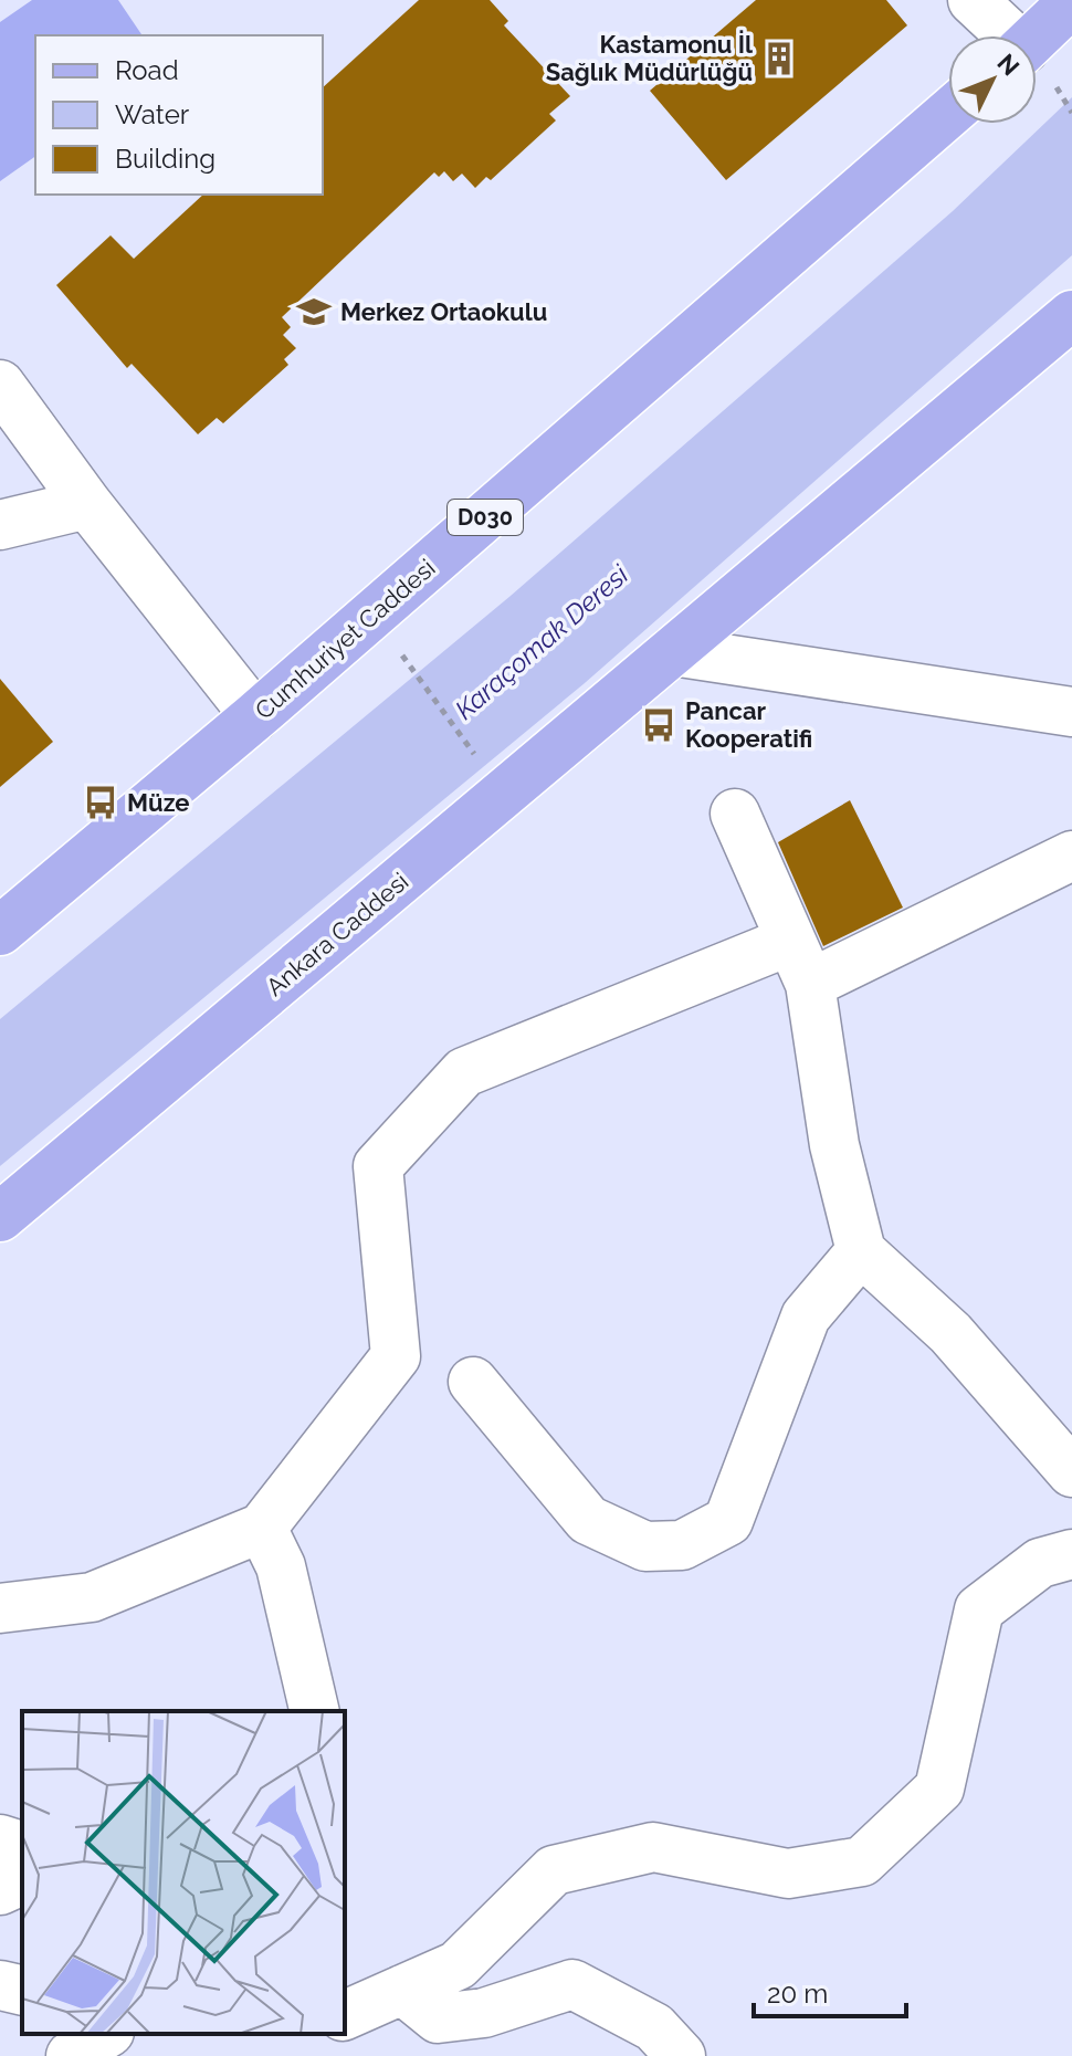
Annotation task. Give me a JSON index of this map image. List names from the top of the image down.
{
  "streets": {
    "main road": ["D030", "Cumhuriyet Caddesi", "Ankara Caddesi"]
  },
  "water": ["Karaçomak Deresi"],
  "places": {
    "building": ["Kastamonu İl Sağlık Müdürlüğü"],
    "school or university": ["Merkez Ortaokulu"],
    "bus stop": ["Pancar Kooperatifi", "Müze"]
  },
  "legend": ["Road", "Water", "Building"],
  "scale_bar": "20 m",
  "north": "top right"
}
